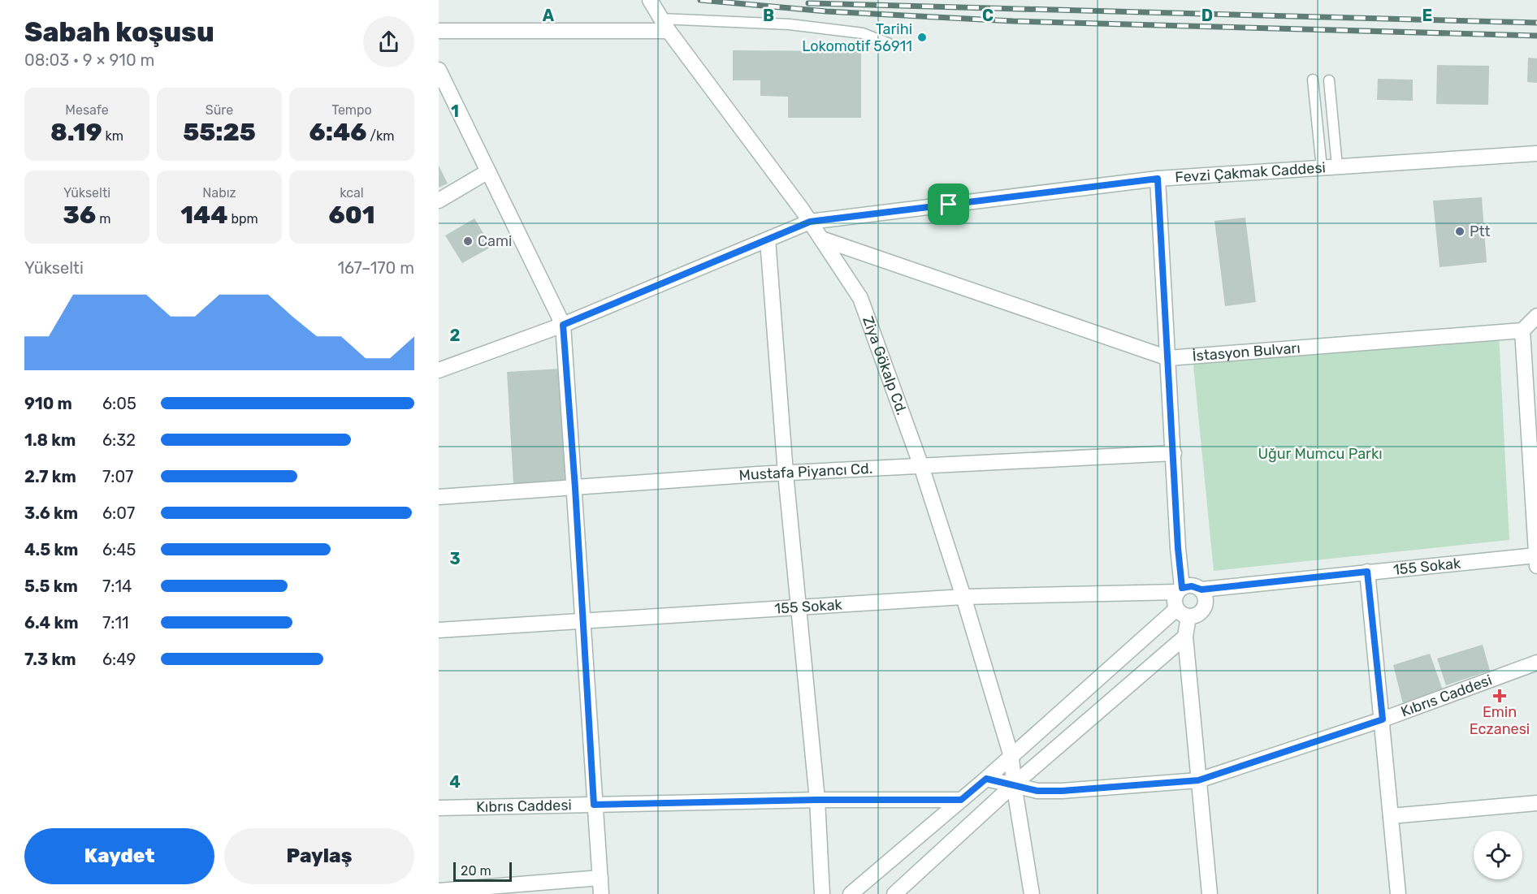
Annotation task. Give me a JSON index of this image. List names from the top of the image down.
{
  "streets": {
    "street": [
      "Fevzi Çakmak Caddesi",
      "İstasyon Bulvarı",
      "Ziya Gökalp Cd.",
      "Mustafa Piyancı Cd.",
      "155 Sokak",
      "Kıbrıs Caddesi"
    ]
  },
  "crossings": [
    ["Fevzi Çakmak Caddesi", "Ziya Gökalp Cd."],
    ["İstasyon Bulvarı", "Ziya Gökalp Cd."],
    ["Ziya Gökalp Cd.", "Mustafa Piyancı Cd."],
    ["Ziya Gökalp Cd.", "155 Sokak"],
    ["Ziya Gökalp Cd.", "Kıbrıs Caddesi"]
  ],
  "parks": ["Uğur Mumcu Parkı"],
  "places": {
    "other": ["Tarihi Lokomotif 56911", "Ptt", "Cami"],
    "health": ["Emin Eczanesi"]
  },
  "scale_bar": "20 m",
  "page": {
    "heading": ["Sabah koşusu", "08:03 · 9 × 910 m"],
    "stats": [
      ["Mesafe", "8.19 km"],
      ["Süre", "55:25"],
      ["Tempo", "6:46 /km"],
      ["Yükselti", "36 m"],
      ["Nabız", "144 bpm"],
      ["kcal", "601"]
    ],
    "chart": ["Yükselti", "167–170 m"],
    "list": [
      {
        "name": "910 m",
        "note": "6:05"
      },
      {
        "name": "1.8 km",
        "note": "6:32"
      },
      {
        "name": "2.7 km",
        "note": "7:07"
      },
      {
        "name": "3.6 km",
        "note": "6:07"
      },
      {
        "name": "4.5 km",
        "note": "6:45"
      },
      {
        "name": "5.5 km",
        "note": "7:14"
      },
      {
        "name": "6.4 km",
        "note": "7:11"
      },
      {
        "name": "7.3 km",
        "note": "6:49"
      }
    ],
    "buttons": ["Kaydet", "Paylaş"],
    "scale": "20 m"
  },
  "grid": {
    "columns": [
      "A",
      "B",
      "C",
      "D",
      "E"
    ],
    "rows": [
      "1",
      "2",
      "3",
      "4"
    ]
  }
}
